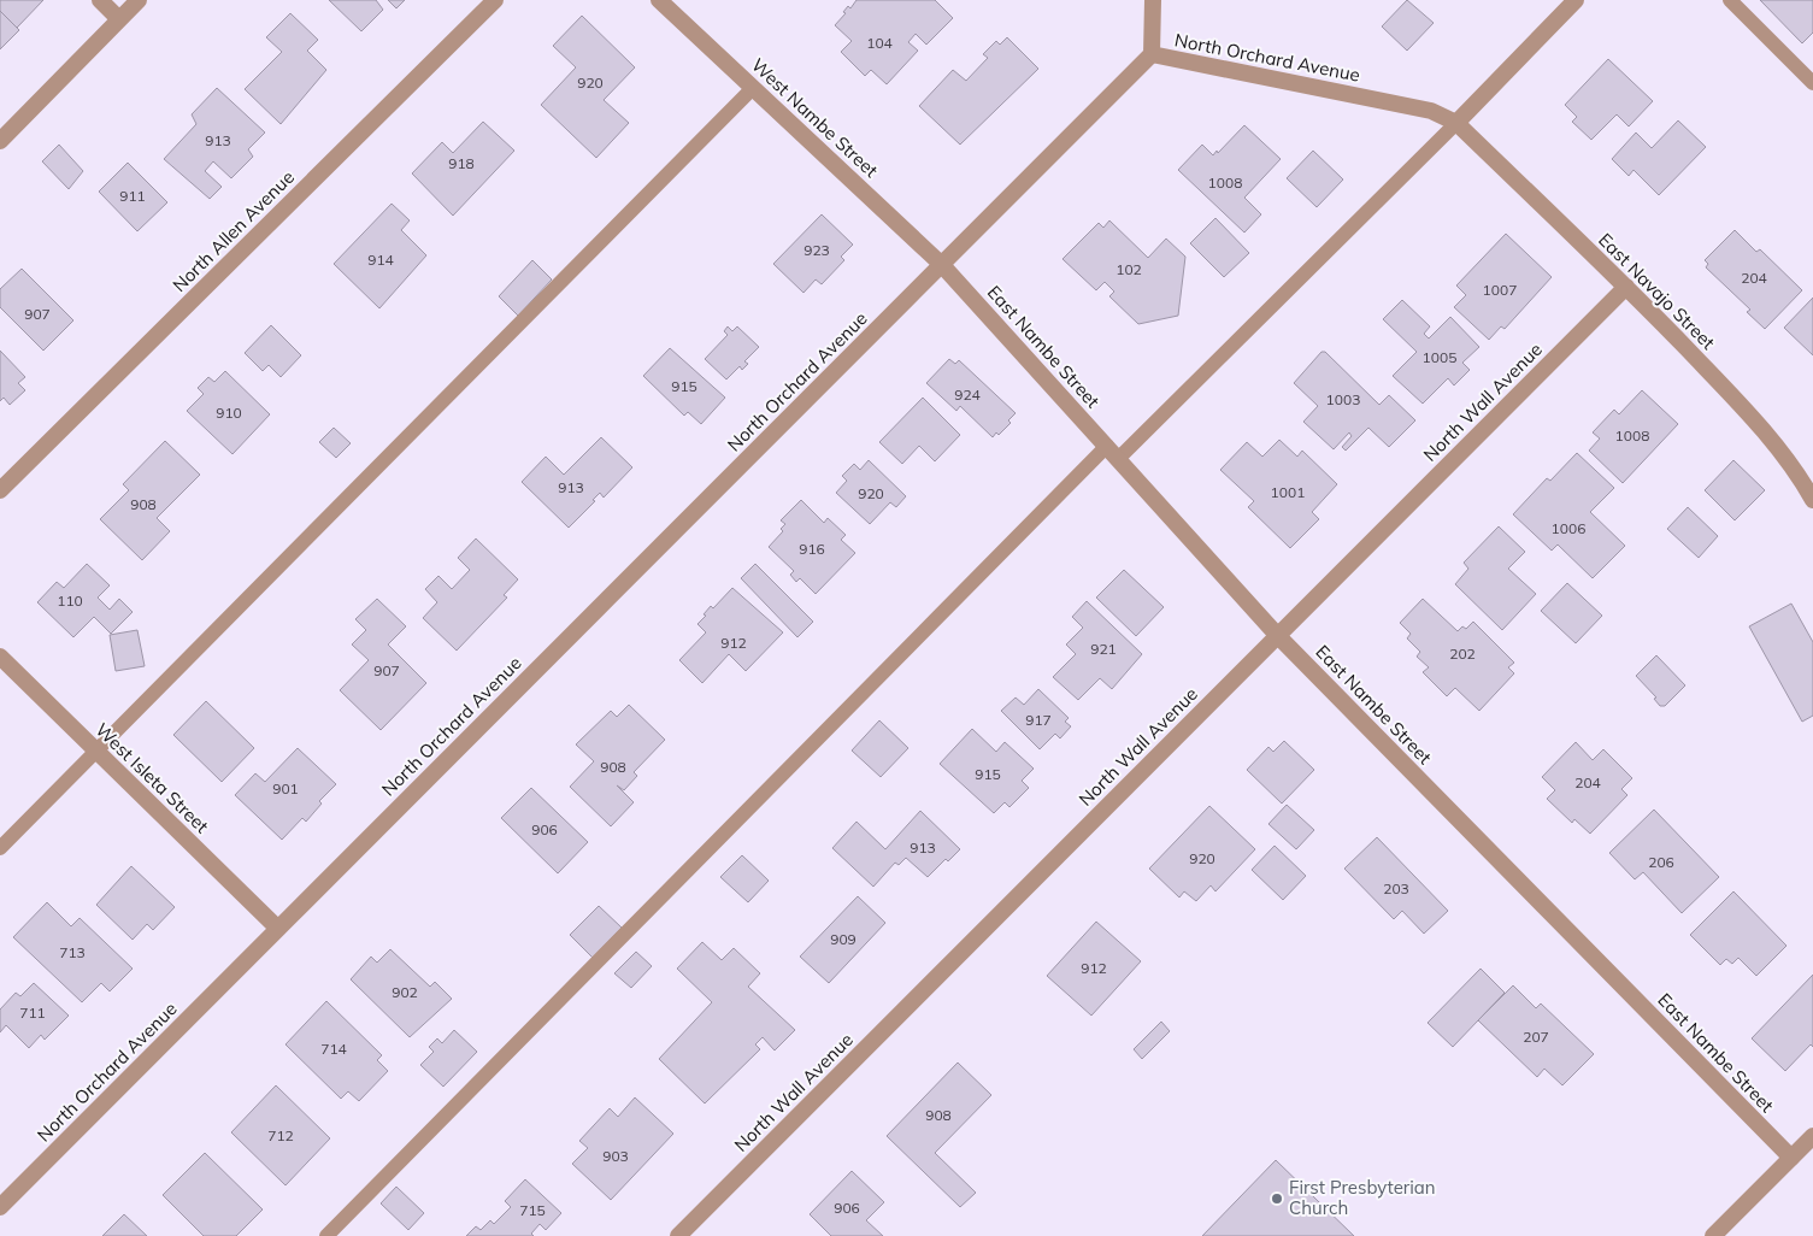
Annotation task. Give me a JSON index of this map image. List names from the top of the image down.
{
  "streets": {
    "street": [
      "North Orchard Avenue",
      "West Nambe Street",
      "North Allen Avenue",
      "East Navajo Street",
      "East Nambe Street",
      "North Wall Avenue",
      "West Isleta Street"
    ]
  },
  "crossings": [
    ["North Orchard Avenue", "West Nambe Street"],
    ["North Orchard Avenue", "East Navajo Street"],
    ["North Orchard Avenue", "East Nambe Street"],
    ["North Orchard Avenue", "West Isleta Street"],
    ["West Nambe Street", "East Nambe Street"],
    ["East Navajo Street", "North Wall Avenue"],
    ["East Nambe Street", "North Wall Avenue"]
  ],
  "places": ["First Presbyterian Church"],
  "house_numbers": [
    "104",
    "920",
    "913",
    "918",
    "1008",
    "911",
    "923",
    "914",
    "102",
    "204",
    "1007",
    "907",
    "1005",
    "915",
    "924",
    "1003",
    "910",
    "1008",
    "913",
    "1001",
    "920",
    "908",
    "1006",
    "916",
    "110",
    "912",
    "921",
    "202",
    "907",
    "917",
    "908",
    "915",
    "204",
    "901",
    "906",
    "913",
    "920",
    "206",
    "203",
    "909",
    "713",
    "912",
    "902",
    "711",
    "207",
    "714",
    "908",
    "712",
    "903",
    "906",
    "715"
  ]
}
